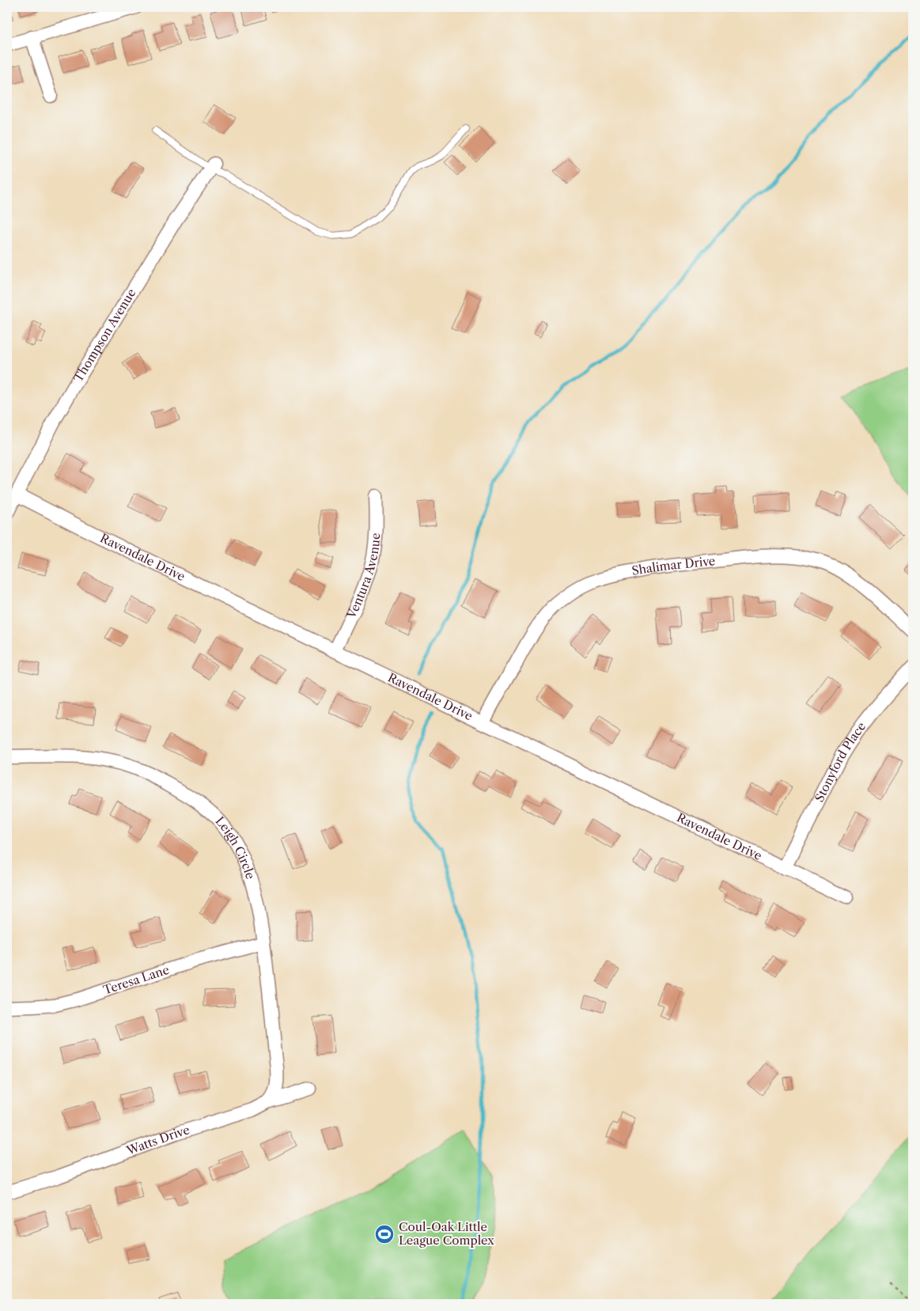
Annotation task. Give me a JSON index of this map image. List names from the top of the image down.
{
  "streets": {
    "street": [
      "Thompson Avenue",
      "Ravendale Drive",
      "Shalimar Drive",
      "Ventura Avenue",
      "Stonyford Place",
      "Leigh Circle",
      "Teresa Lane",
      "Watts Drive"
    ]
  },
  "crossings": [
    ["Thompson Avenue", "Ravendale Drive"],
    ["Ravendale Drive", "Shalimar Drive"],
    ["Ravendale Drive", "Ventura Avenue"],
    ["Ravendale Drive", "Stonyford Place"],
    ["Leigh Circle", "Teresa Lane"],
    ["Leigh Circle", "Watts Drive"]
  ],
  "places": {
    "sports": ["Coul-Oak Little League Complex"]
  }
}
